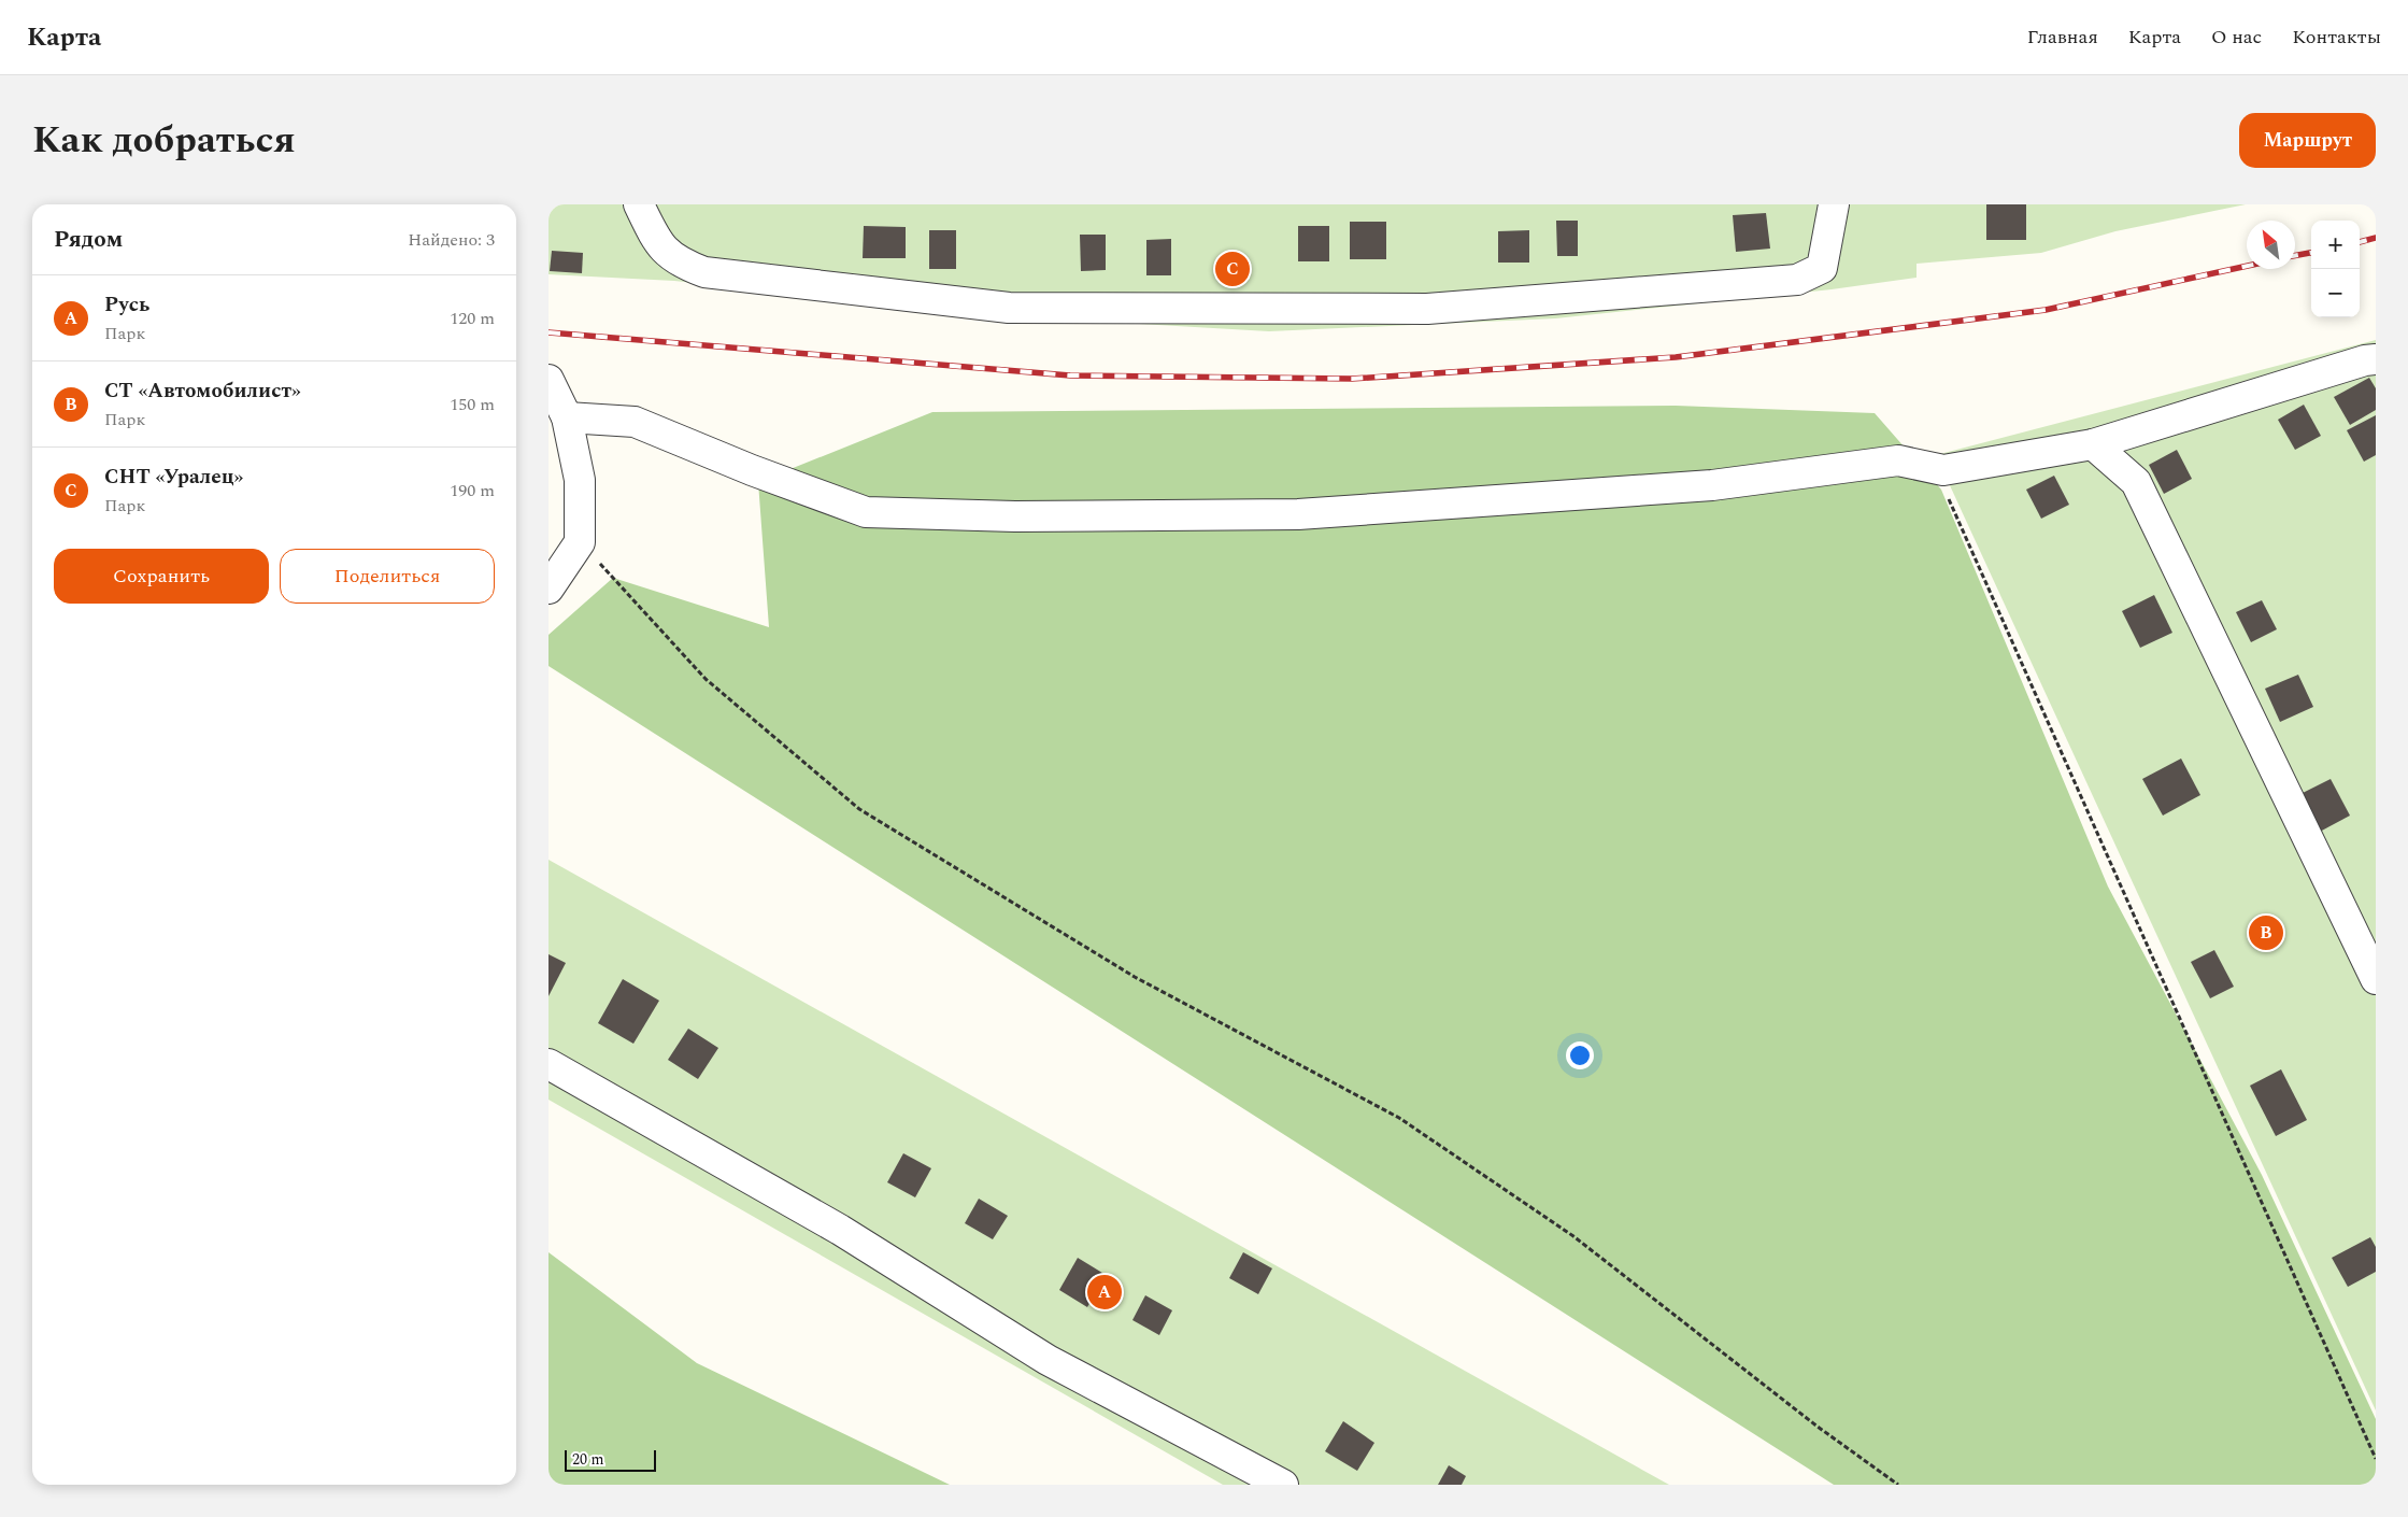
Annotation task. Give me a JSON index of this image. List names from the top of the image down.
{
  "scale_bar": "20 m",
  "north": "top left",
  "page": {
    "header": "Карта",
    "nav": [
      "Главная",
      "Карта",
      "О нас",
      "Контакты"
    ],
    "title": "Как добраться",
    "buttons": [
      "Маршрут",
      ["Сохранить", "Поделиться"]
    ],
    "heading": ["Рядом", "Найдено: 3"],
    "map_buttons": ["+", "−"],
    "pins": ["C", "B", "A"],
    "list": [
      {
        "mark": "A",
        "name": "Русь",
        "note": "Парк",
        "value": "120 m"
      },
      {
        "mark": "B",
        "name": "СТ «Автомобилист»",
        "note": "Парк",
        "value": "150 m"
      },
      {
        "mark": "C",
        "name": "СНТ «Уралец»",
        "note": "Парк",
        "value": "190 m"
      }
    ],
    "scale": "20 m"
  }
}
